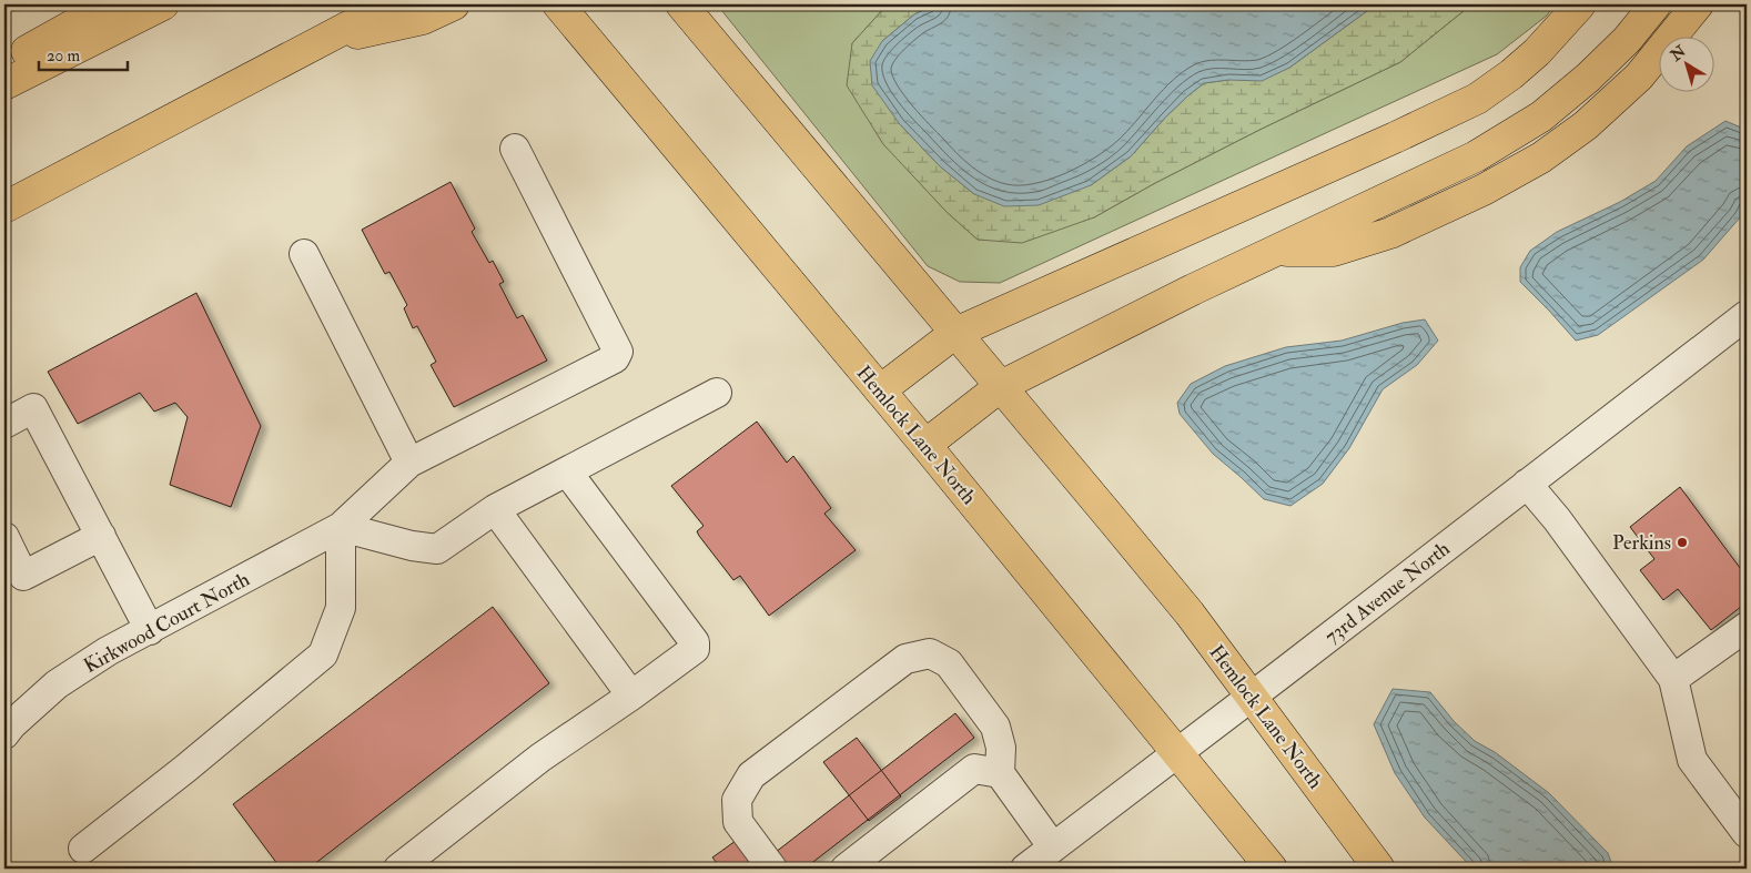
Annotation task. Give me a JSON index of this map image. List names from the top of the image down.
{
  "streets": {
    "main road": ["Hemlock Lane North"],
    "street": ["73rd Avenue North", "Kirkwood Court North"]
  },
  "crossings": [
    ["Hemlock Lane North", "73rd Avenue North"]
  ],
  "places": ["Perkins"],
  "scale_bar": "20 m",
  "north": "top left"
}
